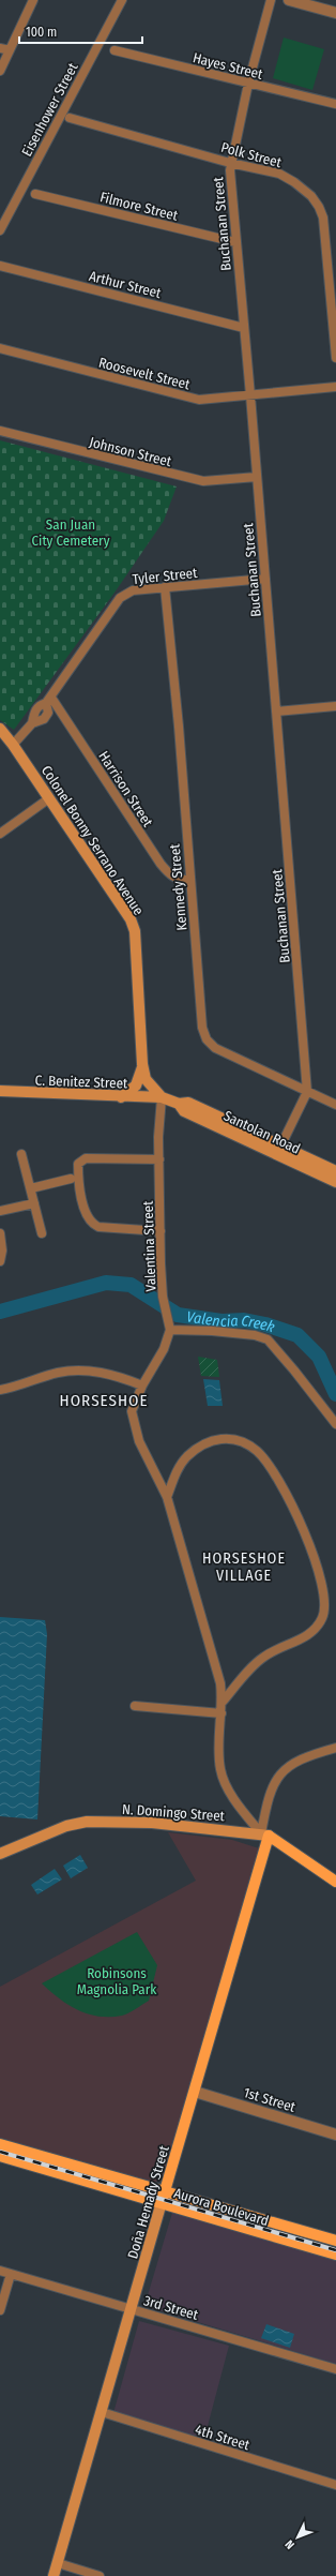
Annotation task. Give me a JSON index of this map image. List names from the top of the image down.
{
  "streets": {
    "main road": [
      "Colonel Bonny Serrano Avenue",
      "C. Benitez Street",
      "Santolan Road",
      "N. Domingo Street",
      "Doña Hemady Street",
      "Aurora Boulevard"
    ],
    "street": [
      "Hayes Street",
      "Eisenhower Street",
      "Polk Street",
      "Filmore Street",
      "Buchanan Street",
      "Arthur Street",
      "Roosevelt Street",
      "Johnson Street",
      "Tyler Street",
      "Harrison Street",
      "Kennedy Street",
      "Valentina Street",
      "1st Street",
      "3rd Street",
      "4th Street"
    ]
  },
  "crossings": [
    ["Hayes Street", "Buchanan Street"],
    ["Polk Street", "Buchanan Street"],
    ["Filmore Street", "Buchanan Street"],
    ["Buchanan Street", "Arthur Street"],
    ["Buchanan Street", "Roosevelt Street"],
    ["Buchanan Street", "Johnson Street"],
    ["Buchanan Street", "Tyler Street"],
    ["Buchanan Street", "Kennedy Street"],
    ["Tyler Street", "Harrison Street"],
    ["Tyler Street", "Colonel Bonny Serrano Avenue"],
    ["Tyler Street", "Kennedy Street"],
    ["Harrison Street", "Kennedy Street"],
    ["Colonel Bonny Serrano Avenue", "C. Benitez Street"],
    ["Colonel Bonny Serrano Avenue", "Santolan Road"],
    ["Colonel Bonny Serrano Avenue", "Valentina Street"],
    ["C. Benitez Street", "Santolan Road"],
    ["C. Benitez Street", "Valentina Street"],
    ["Santolan Road", "Valentina Street"],
    ["N. Domingo Street", "Doña Hemady Street"],
    ["1st Street", "Doña Hemady Street"],
    ["Doña Hemady Street", "Aurora Boulevard"],
    ["Doña Hemady Street", "3rd Street"],
    ["Doña Hemady Street", "4th Street"]
  ],
  "districts": ["HORSESHOE", "HORSESHOE VILLAGE"],
  "water": ["Valencia Creek"],
  "parks": ["San Juan City Cemetery", "Robinsons Magnolia Park"],
  "scale_bar": "100 m",
  "north": "bottom left"
}
